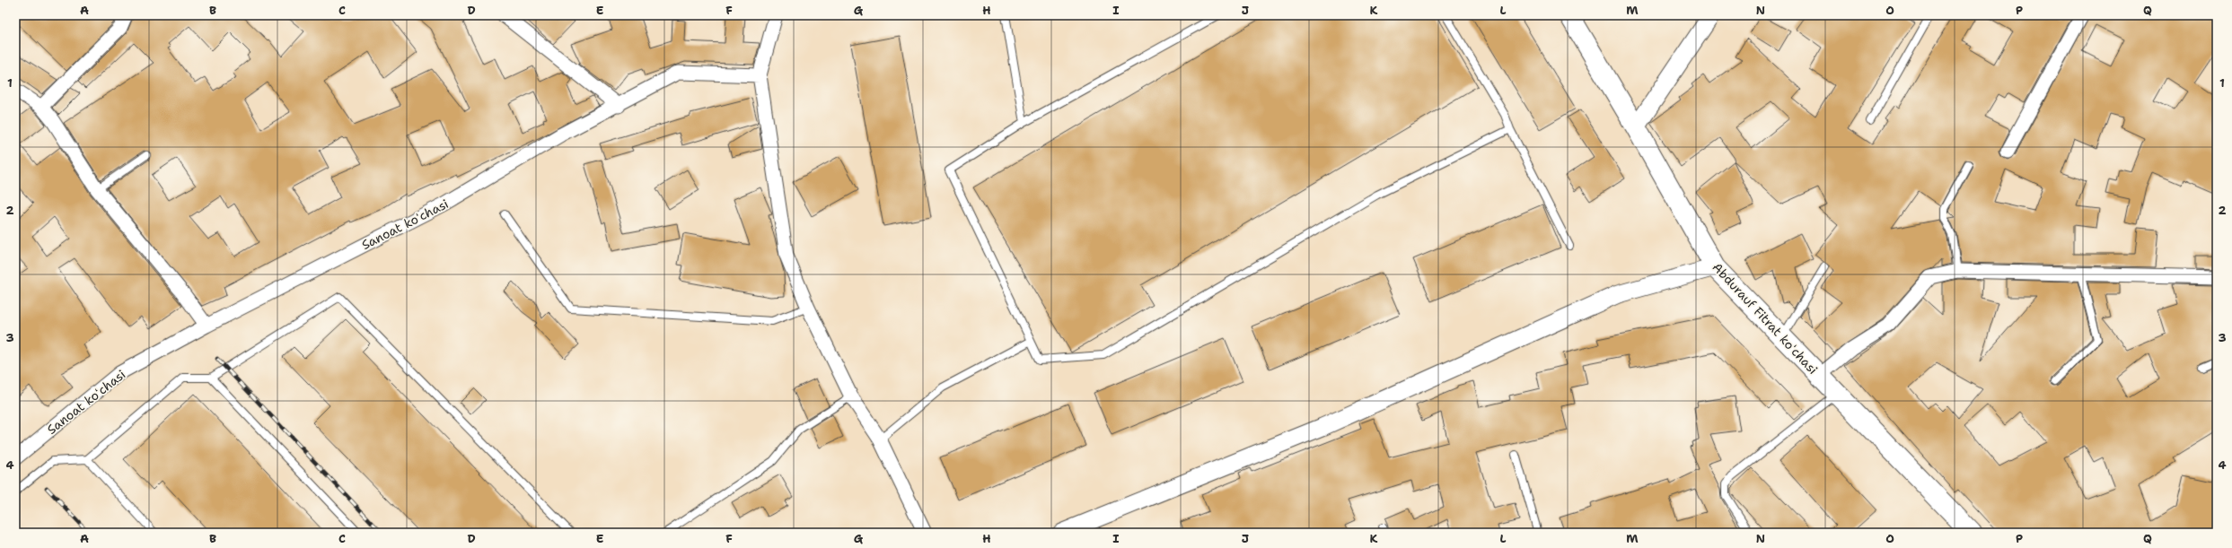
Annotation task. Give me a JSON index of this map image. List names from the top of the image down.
{
  "streets": {
    "main road": ["Abdurauf Fitrat koʻchasi"],
    "street": ["Sanoat koʻchasi"]
  },
  "grid": {
    "columns": [
      "A",
      "B",
      "C",
      "D",
      "E",
      "F",
      "G",
      "H",
      "I",
      "J",
      "K",
      "L",
      "M",
      "N",
      "O",
      "P",
      "Q"
    ],
    "rows": [
      "1",
      "2",
      "3",
      "4"
    ]
  }
}
